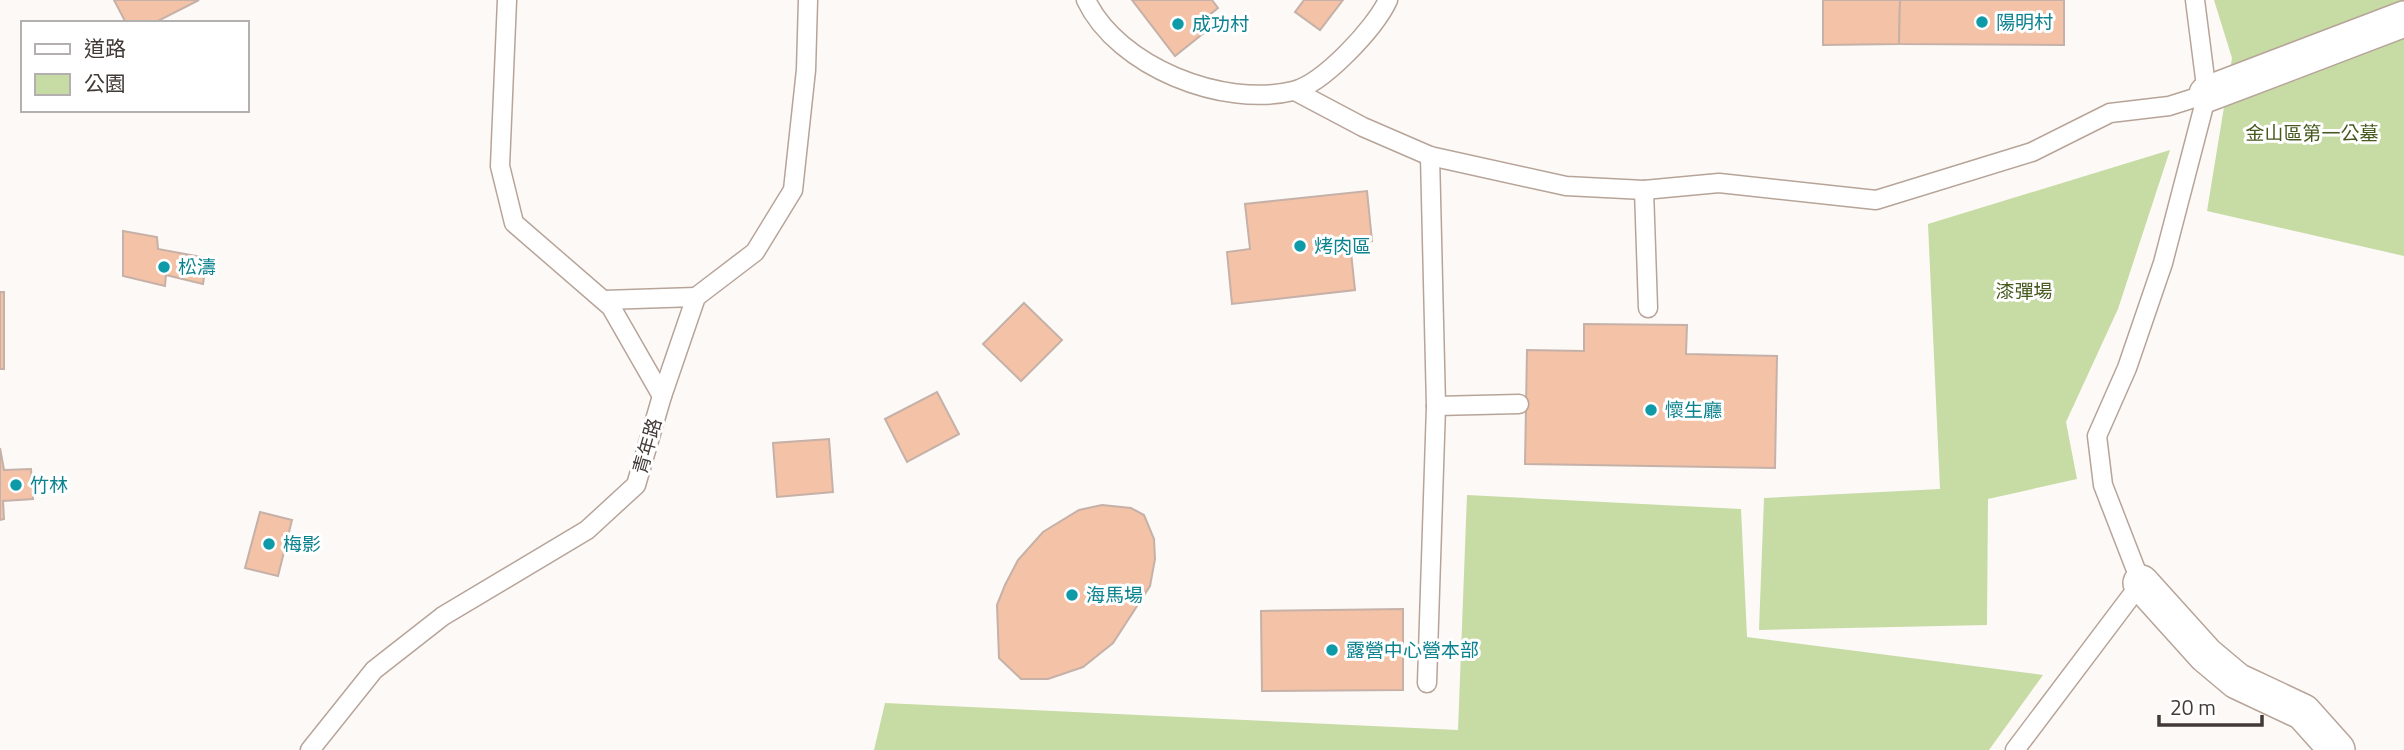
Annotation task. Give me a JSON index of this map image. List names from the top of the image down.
{
  "streets": {
    "lane": ["青年路"]
  },
  "parks": ["金山區第一公墓", "漆彈場"],
  "places": [
    "陽明村",
    "成功村",
    "烤肉區",
    "松濤",
    "懷生廳",
    "竹林",
    "梅影",
    "海馬場",
    "露營中心營本部"
  ],
  "legend": ["道路", "公園"],
  "scale_bar": "20 m"
}
